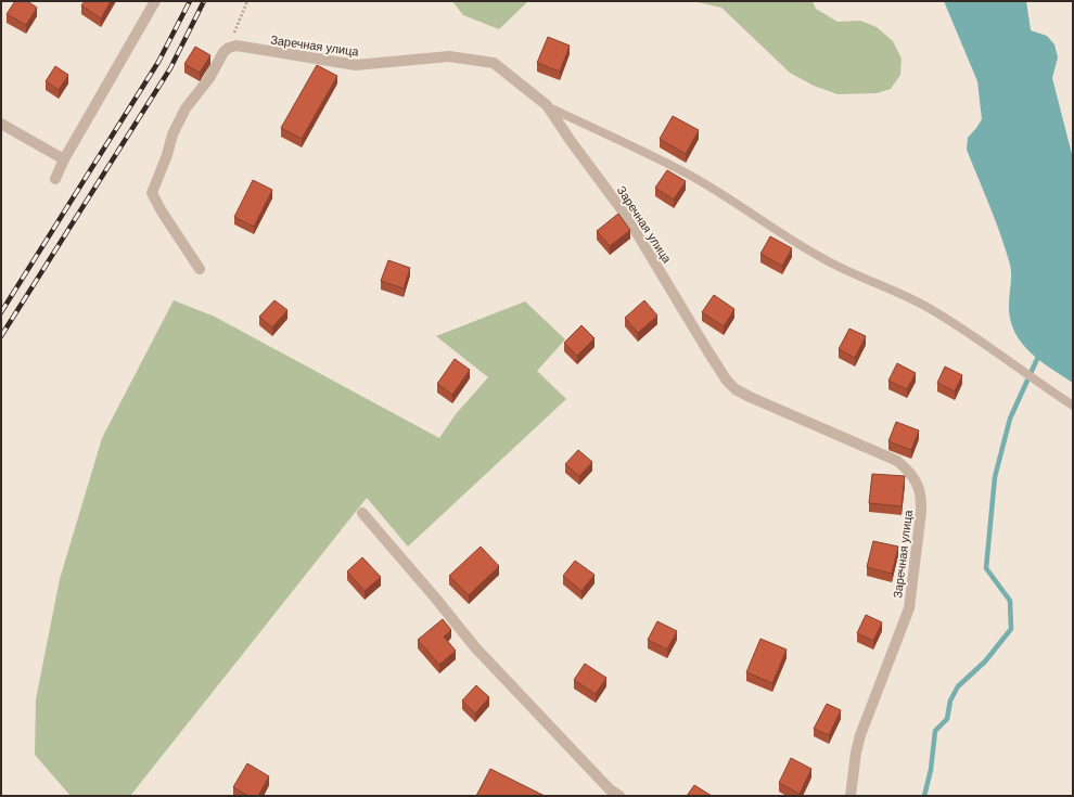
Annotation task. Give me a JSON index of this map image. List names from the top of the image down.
{
  "streets": {
    "street": ["Заречная улица"]
  }
}
